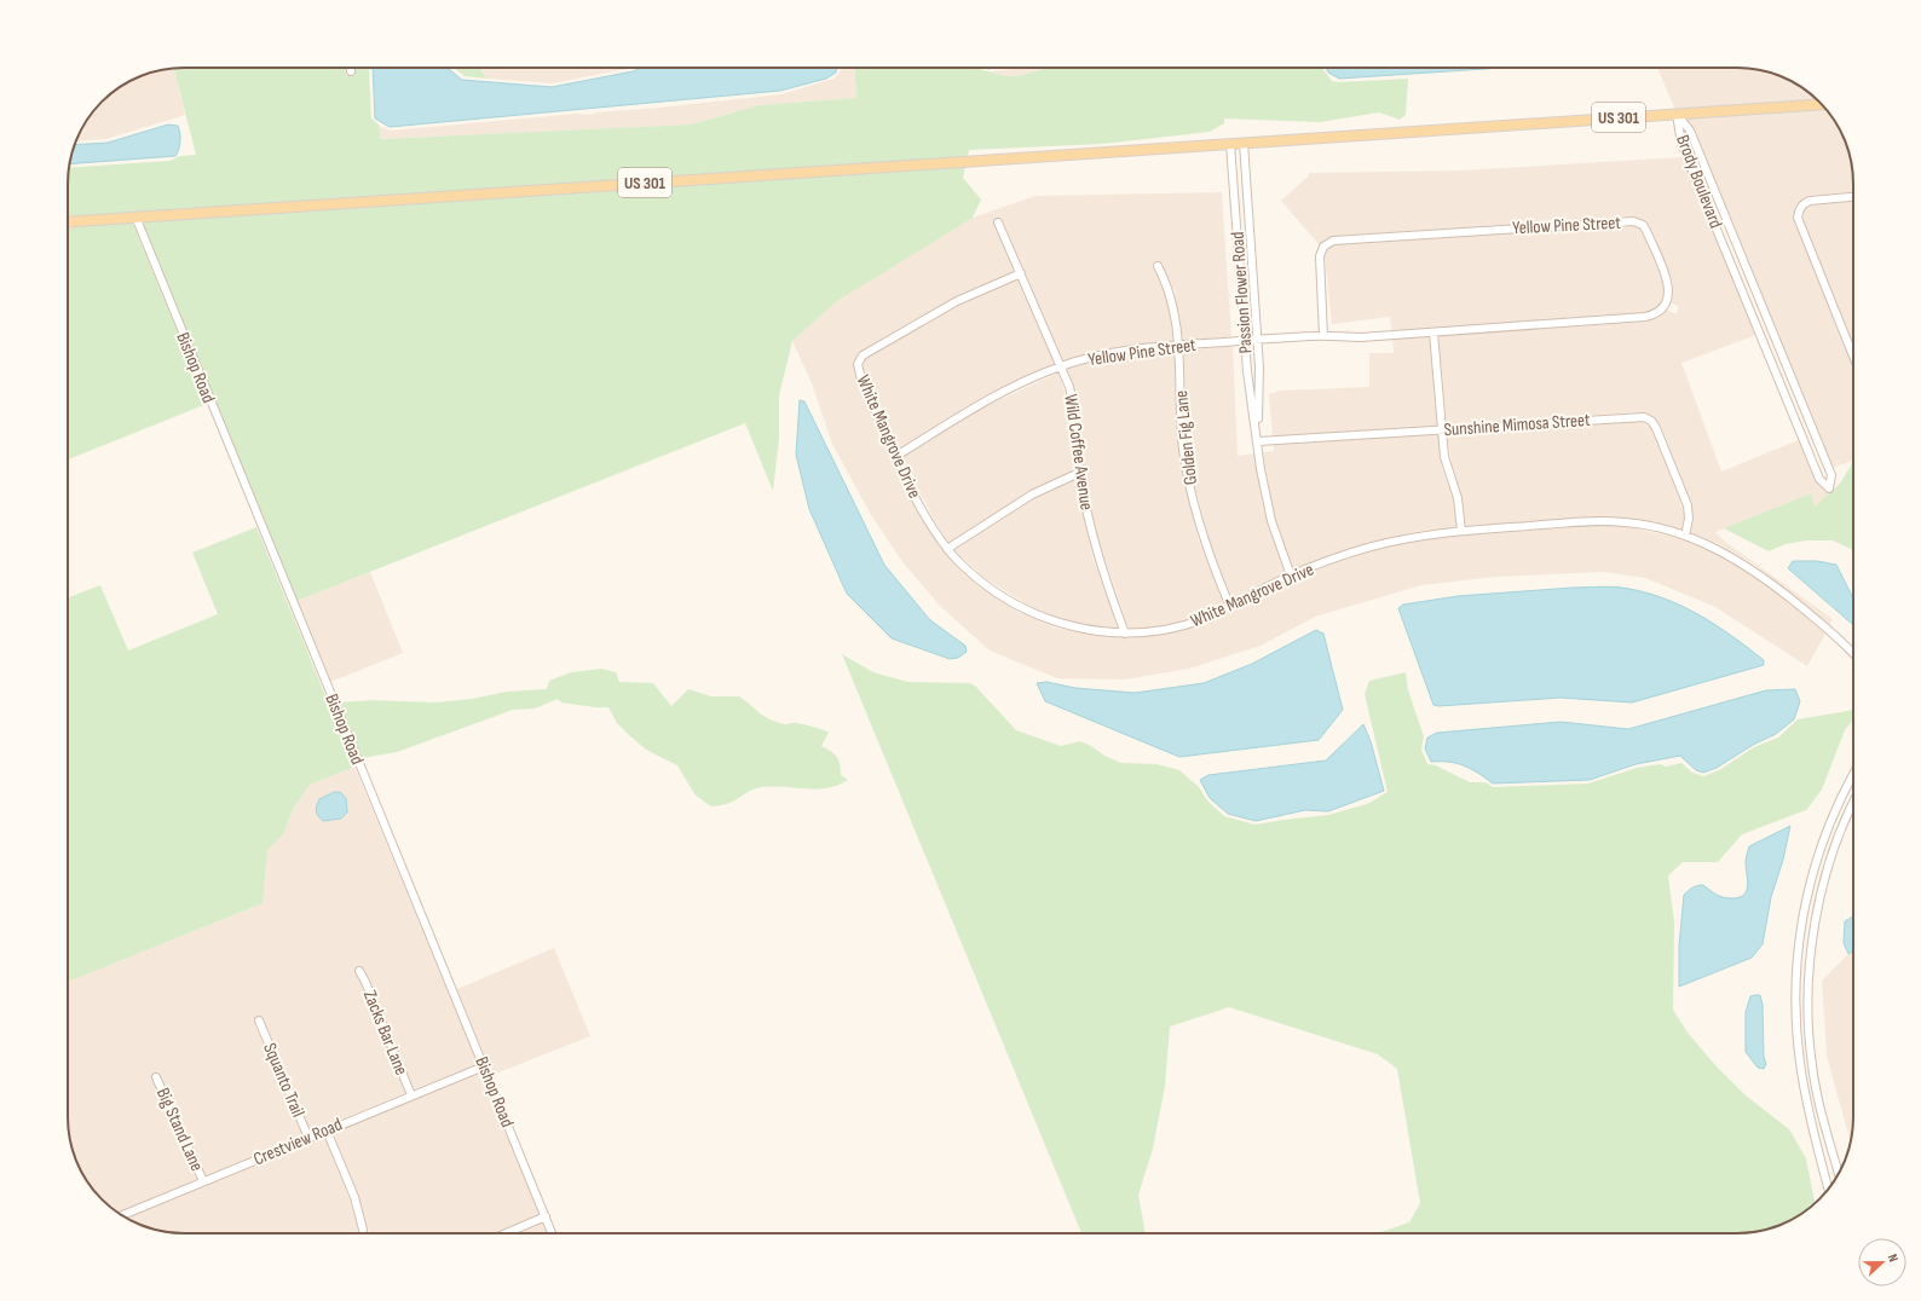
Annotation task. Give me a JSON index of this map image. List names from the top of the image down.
{
  "streets": {
    "main road": ["US 301"],
    "street": [
      "Brody Boulevard",
      "Yellow Pine Street",
      "Passion Flower Road",
      "Bishop Road",
      "Sunshine Mimosa Street",
      "White Mangrove Drive",
      "Golden Fig Lane",
      "Wild Coffee Avenue",
      "Zacks Bar Lane",
      "Squanto Trail",
      "Big Stand Lane",
      "Crestview Road"
    ]
  },
  "crossings": [
    ["US 301", "Brody Boulevard"],
    ["US 301", "Passion Flower Road"],
    ["US 301", "Bishop Road"],
    ["Yellow Pine Street", "Passion Flower Road"],
    ["Yellow Pine Street", "White Mangrove Drive"],
    ["Yellow Pine Street", "Golden Fig Lane"],
    ["Yellow Pine Street", "Wild Coffee Avenue"],
    ["Passion Flower Road", "Sunshine Mimosa Street"],
    ["Passion Flower Road", "White Mangrove Drive"],
    ["Bishop Road", "Crestview Road"],
    ["Sunshine Mimosa Street", "White Mangrove Drive"],
    ["White Mangrove Drive", "Golden Fig Lane"],
    ["White Mangrove Drive", "Wild Coffee Avenue"],
    ["Zacks Bar Lane", "Crestview Road"],
    ["Squanto Trail", "Crestview Road"],
    ["Big Stand Lane", "Crestview Road"]
  ],
  "north": "right"
}
